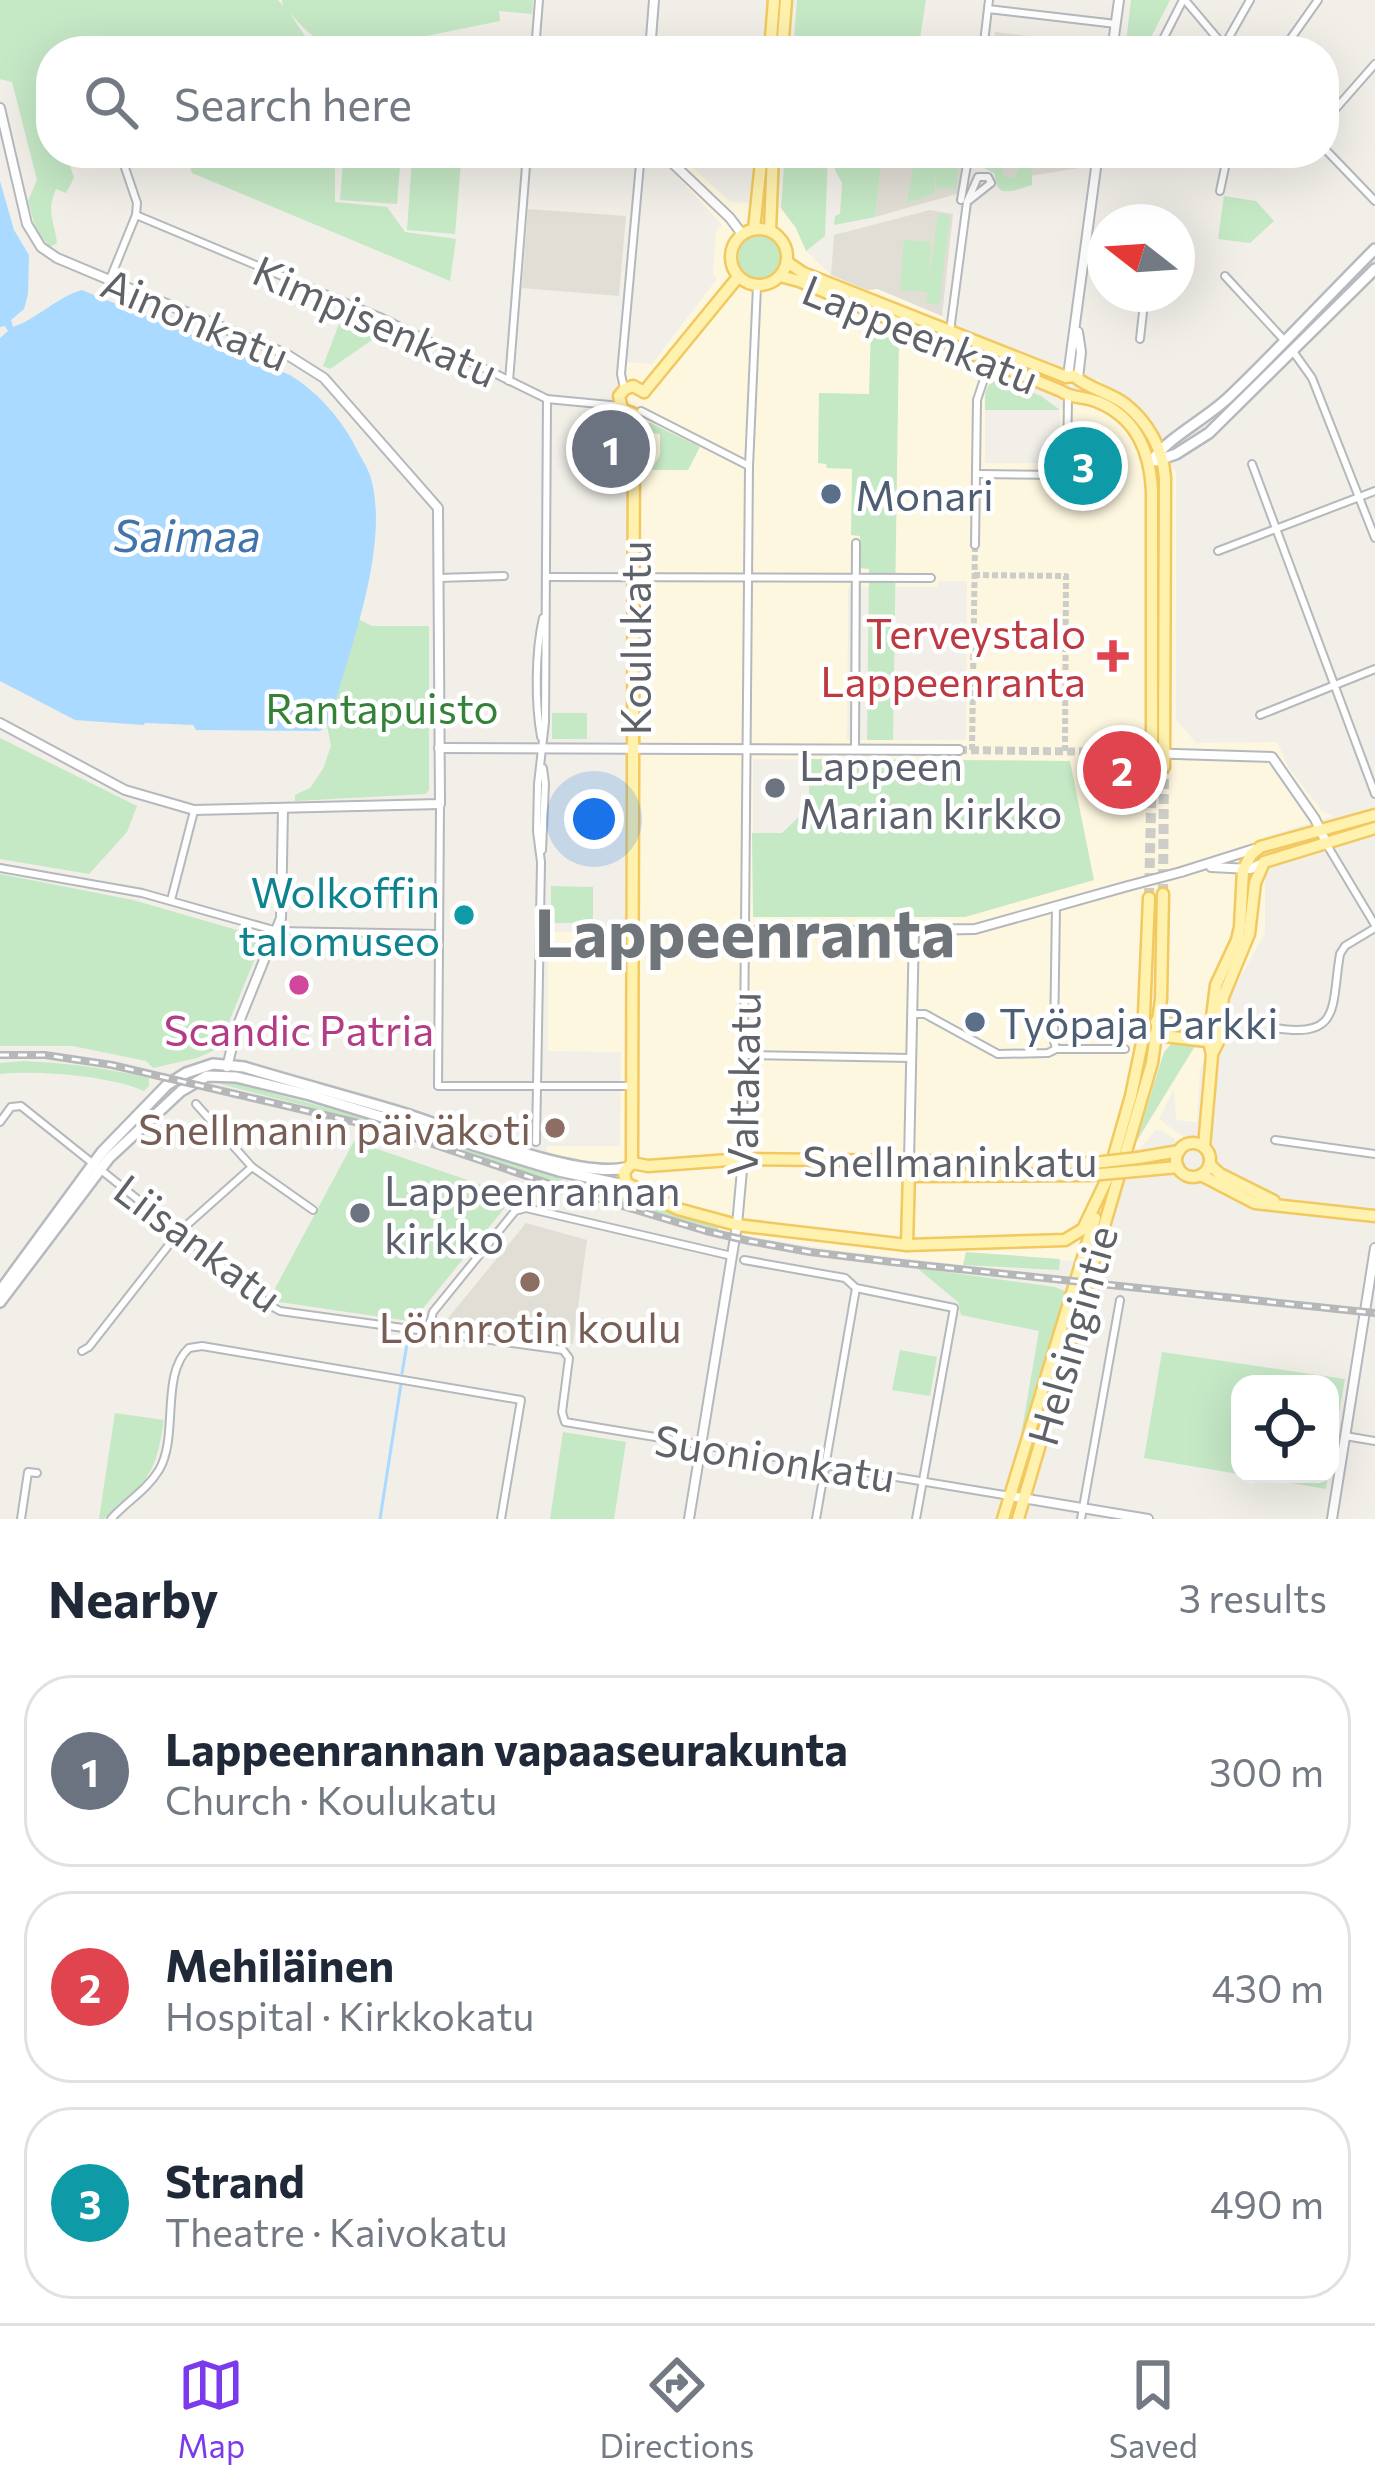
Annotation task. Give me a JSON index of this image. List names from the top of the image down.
{
  "streets": {
    "main road": [
      "Lappeenkatu",
      "Koulukatu",
      "Snellmaninkatu",
      "Helsingintie"
    ],
    "street": [
      "Ainonkatu",
      "Kimpisenkatu",
      "Valtakatu",
      "Liisankatu",
      "Suonionkatu"
    ]
  },
  "crossings": [
    ["Kimpisenkatu", "Koulukatu"],
    ["Lappeenkatu", "Valtakatu"],
    ["Koulukatu", "Snellmaninkatu"],
    ["Valtakatu", "Snellmaninkatu"],
    ["Valtakatu", "Suonionkatu"],
    ["Liisankatu", "Suonionkatu"],
    ["Helsingintie", "Suonionkatu"]
  ],
  "districts": ["Lappeenranta"],
  "water": ["Saimaa"],
  "parks": ["Rantapuisto"],
  "places": {
    "other": [
      "Monari",
      "Lappeen Marian kirkko",
      "Wolkoffin talomuseo",
      "Scandic Patria",
      "Työpaja Parkki",
      "Snellmanin päiväkoti",
      "Lappeenrannan kirkko",
      "Lönnrotin koulu"
    ],
    "health": ["Terveystalo Lappeenranta"]
  },
  "north": "left",
  "page": {
    "search": "Search here",
    "pins": ["1", "3", "2"],
    "heading": ["Nearby", "3 results"],
    "list": [
      {
        "mark": "1",
        "name": "Lappeenrannan vapaaseurakunta",
        "note": "Church · Koulukatu",
        "value": "300 m"
      },
      {
        "mark": "2",
        "name": "Mehiläinen",
        "note": "Hospital · Kirkkokatu",
        "value": "430 m"
      },
      {
        "mark": "3",
        "name": "Strand",
        "note": "Theatre · Kaivokatu",
        "value": "490 m"
      }
    ],
    "nav": ["Map", "Directions", "Saved"]
  }
}
